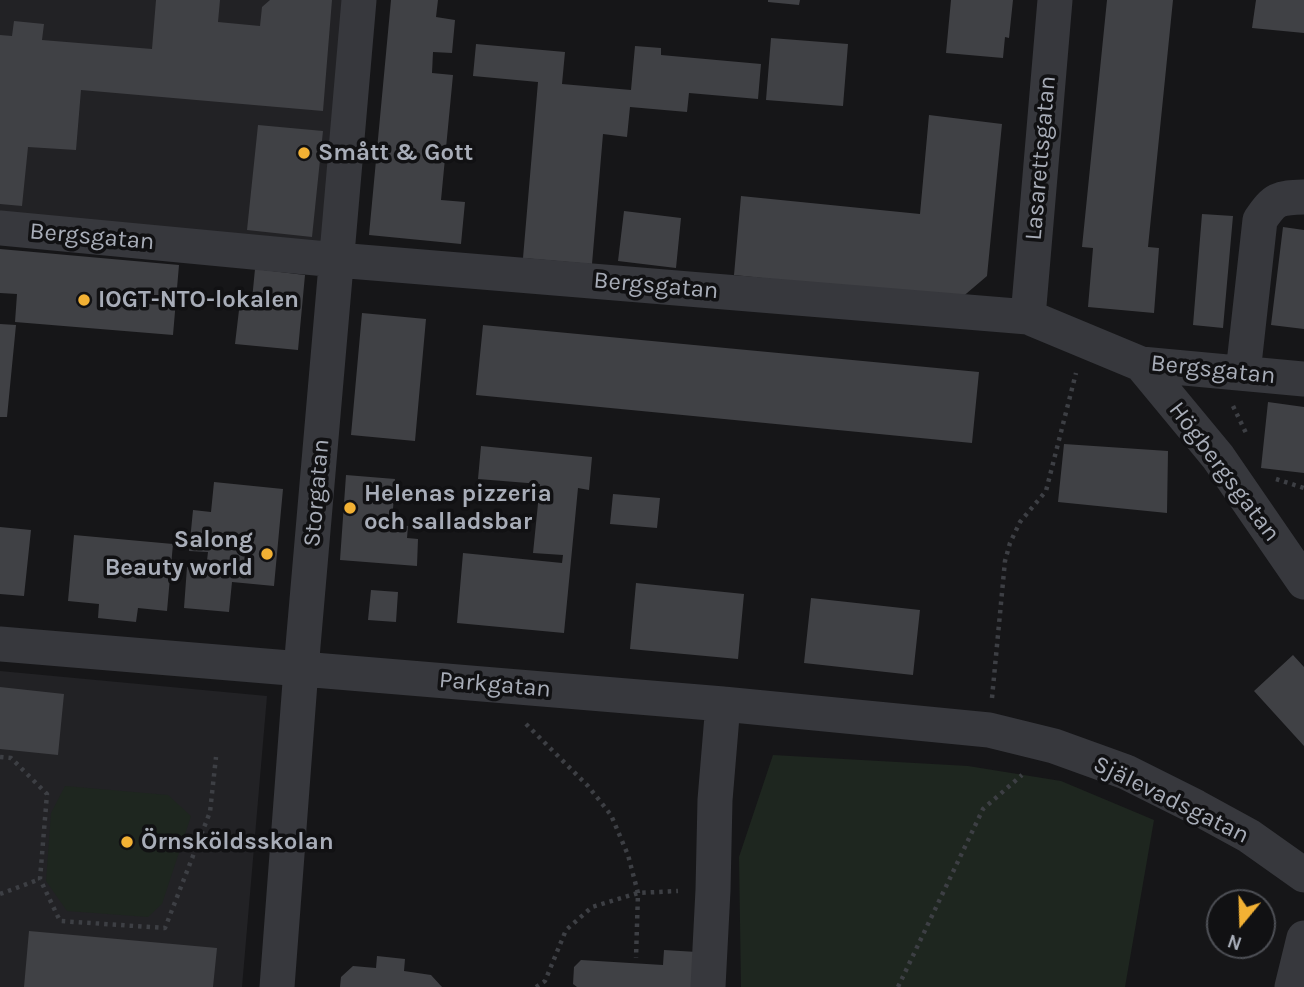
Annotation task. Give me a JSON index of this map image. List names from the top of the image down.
{
  "streets": {
    "street": [
      "Lasarettsgatan",
      "Bergsgatan",
      "Högbergsgatan",
      "Storgatan",
      "Parkgatan",
      "Själevadsgatan"
    ]
  },
  "crossings": [
    ["Lasarettsgatan", "Bergsgatan"],
    ["Bergsgatan", "Högbergsgatan"],
    ["Bergsgatan", "Storgatan"],
    ["Storgatan", "Parkgatan"],
    ["Parkgatan", "Själevadsgatan"]
  ],
  "places": [
    "Smått & Gott",
    "IOGT-NTO-lokalen",
    "Helenas pizzeria och salladsbar",
    "Salong Beauty world",
    "Örnsköldsskolan"
  ],
  "north": "bottom"
}
